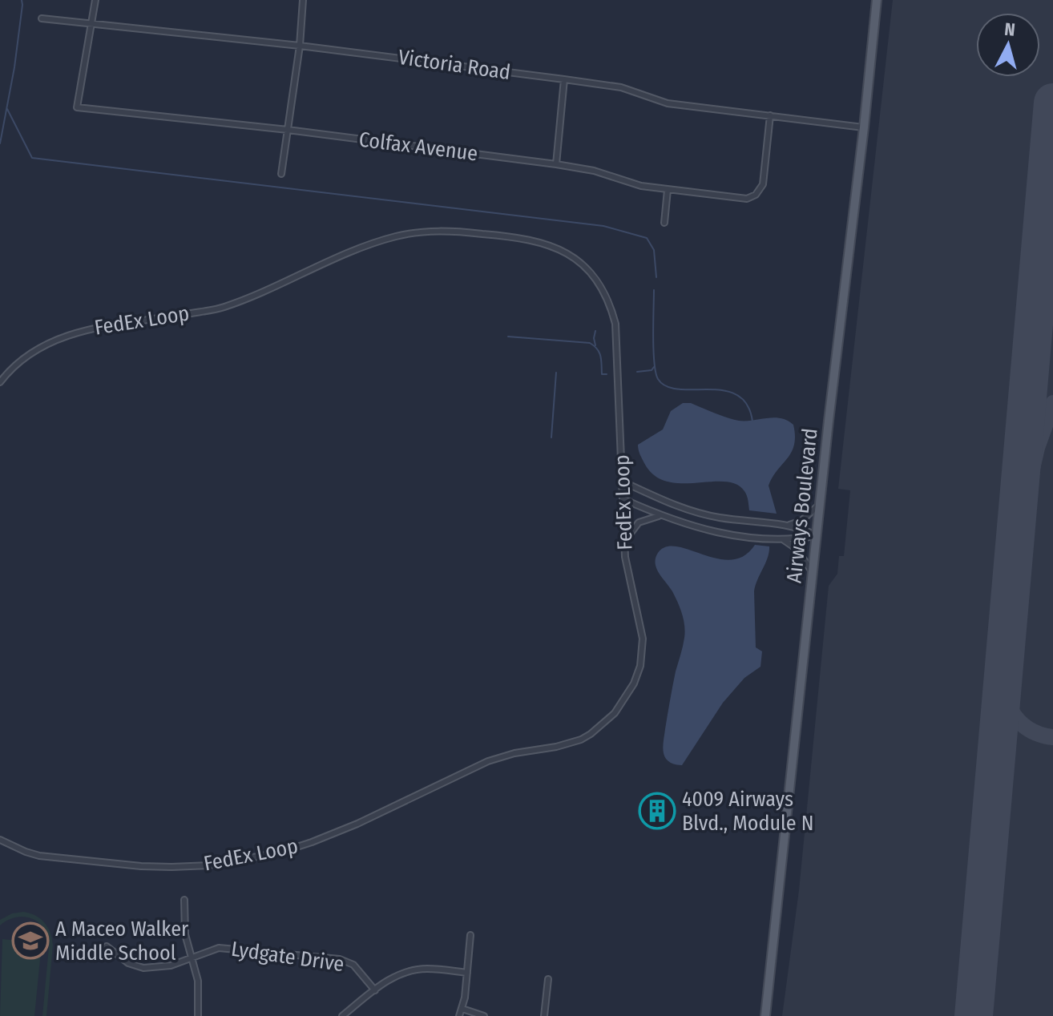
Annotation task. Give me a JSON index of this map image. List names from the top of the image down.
{
  "streets": {
    "main road": ["Airways Boulevard"],
    "street": [
      "Victoria Road",
      "Colfax Avenue",
      "FedEx Loop",
      "Lydgate Drive"
    ]
  },
  "crossings": [
    ["Victoria Road", "Colfax Avenue"],
    ["Victoria Road", "Airways Boulevard"]
  ],
  "places": {
    "building": ["4009 Airways Blvd., Module N"],
    "school or university": ["A Maceo Walker Middle School"]
  },
  "north": "top"
}
